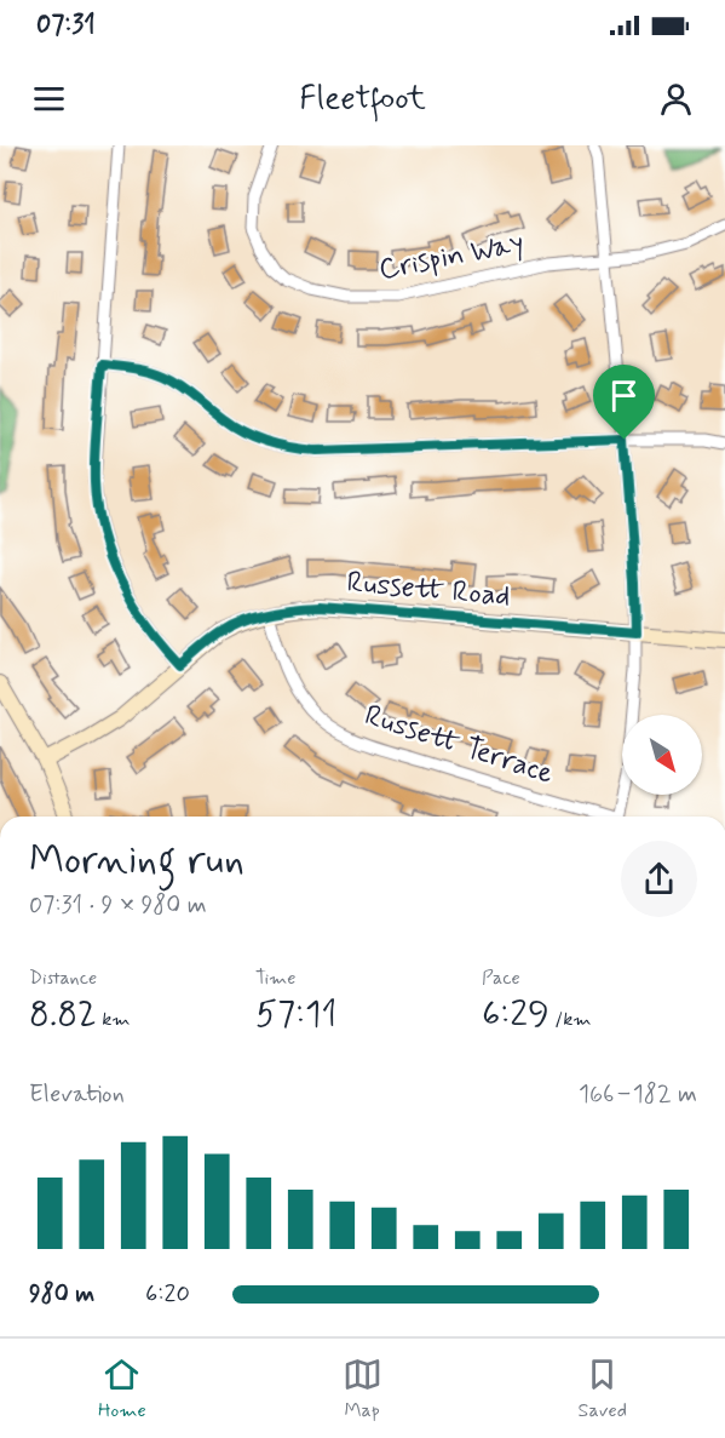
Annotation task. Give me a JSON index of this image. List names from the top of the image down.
{
  "streets": {
    "street": ["Crispin Way", "Russett Road", "Russett Terrace"]
  },
  "crossings": [
    ["Russett Road", "Russett Terrace"]
  ],
  "north": "bottom right",
  "page": {
    "status": "07:31",
    "header": "Fleetfoot",
    "heading": ["Morning run", "07:31 · 9 × 980 m"],
    "stats": [
      ["Distance", "8.82 km"],
      ["Time", "57:11"],
      ["Pace", "6:29 /km"]
    ],
    "chart": ["Elevation", "166–182 m"],
    "list": [
      {
        "name": "980 m",
        "note": "6:20"
      }
    ],
    "tabs": ["Home", "Map", "Saved"]
  }
}
